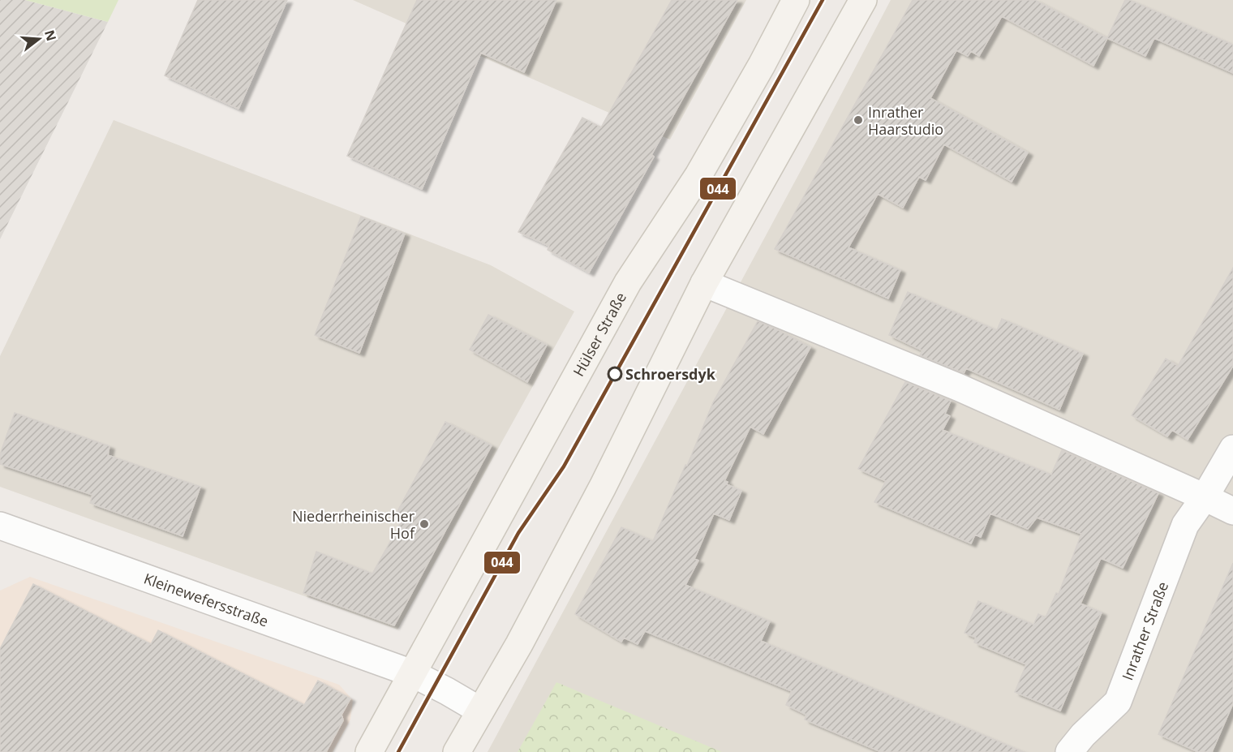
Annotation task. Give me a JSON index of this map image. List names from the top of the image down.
{
  "streets": {
    "street": ["Hülser Straße", "Kleinewefersstraße", "Inrather Straße"]
  },
  "crossings": [
    ["Hülser Straße", "Kleinewefersstraße"]
  ],
  "places": ["Inrather Haarstudio", "Schroersdyk", "Niederrheinischer Hof"],
  "lines": ["transit line 044"],
  "north": "right"
}
